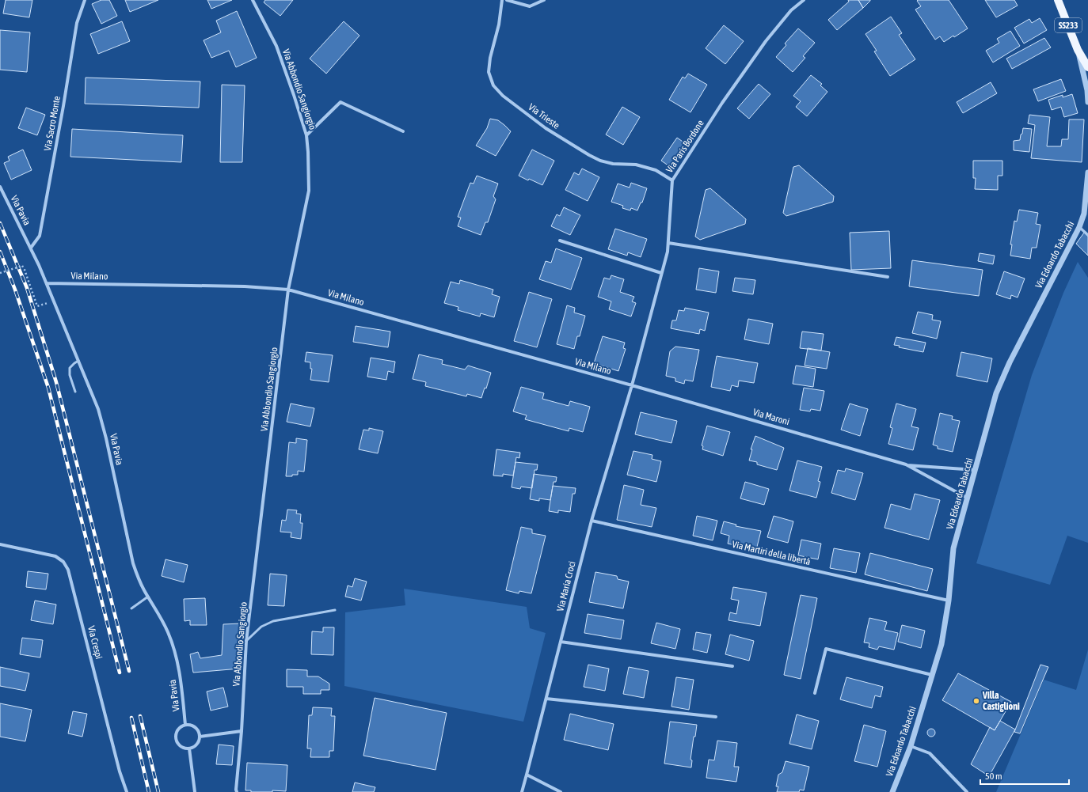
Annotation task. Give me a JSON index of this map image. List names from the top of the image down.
{
  "streets": {
    "main road": ["SS233"],
    "street": [
      "Via Abbondio Sangiorgio",
      "Via Trieste",
      "Via Sacro Monte",
      "Via Paris Bordone",
      "Via Pavia",
      "Via Edoardo Tabacchi",
      "Via Milano",
      "Via Maroni",
      "Via Martiri della libertà",
      "Via Maria Croci",
      "Via Crespi"
    ]
  },
  "crossings": [
    ["Via Abbondio Sangiorgio", "Via Milano"],
    ["Via Trieste", "Via Paris Bordone"],
    ["Via Sacro Monte", "Via Pavia"],
    ["Via Paris Bordone", "Via Milano"],
    ["Via Paris Bordone", "Via Maroni"],
    ["Via Paris Bordone", "Via Maria Croci"],
    ["Via Pavia", "Via Milano"],
    ["Via Edoardo Tabacchi", "Via Maroni"],
    ["Via Edoardo Tabacchi", "Via Martiri della libertà"],
    ["Via Milano", "Via Maroni"],
    ["Via Milano", "Via Maria Croci"],
    ["Via Maroni", "Via Maria Croci"],
    ["Via Martiri della libertà", "Via Maria Croci"]
  ],
  "places": ["Villa Castiglioni"],
  "scale_bar": "50 m"
}
